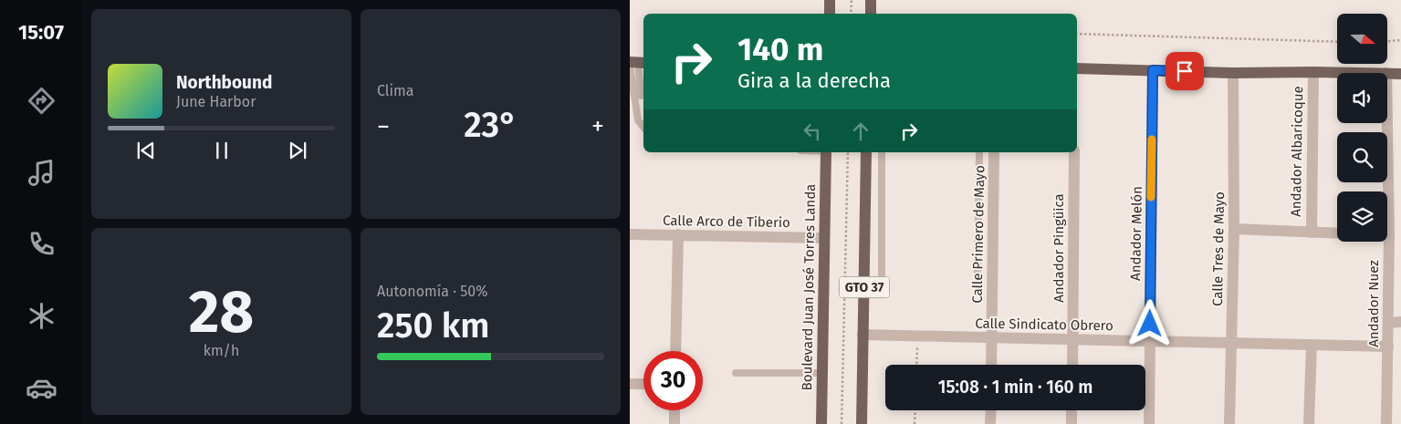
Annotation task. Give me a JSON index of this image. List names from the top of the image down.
{
  "streets": {
    "main road": ["Boulevard Juan José Torres Landa", "GTO 37"],
    "street": [
      "Andador Albaricoque",
      "Calle Arco de Tiberio",
      "Andador Melón",
      "Calle Primero de Mayo",
      "Andador Pingüica",
      "Calle Tres de Mayo",
      "Andador Nuez",
      "Calle Sindicato Obrero"
    ]
  },
  "crossings": [
    ["Calle Arco de Tiberio", "Boulevard Juan José Torres Landa"],
    ["Andador Melón", "Calle Sindicato Obrero"],
    ["Calle Primero de Mayo", "Calle Sindicato Obrero"],
    ["Andador Pingüica", "Calle Sindicato Obrero"],
    ["Calle Tres de Mayo", "Calle Sindicato Obrero"],
    ["GTO 37", "Calle Sindicato Obrero"],
    ["Andador Nuez", "Calle Sindicato Obrero"]
  ],
  "north": "right",
  "page": {
    "tabs": "15:07",
    "tile": [
      "Clima",
      ["28", "km/h"],
      ["Autonomía · 50%", "250 km"]
    ],
    "turn": ["140 m", "Gira a la derecha"],
    "song": ["Northbound", "June Harbor"],
    "heat": ["−", "23°", "+"],
    "limit": "30",
    "trip": "15:08 · 1 min · 160 m"
  }
}
